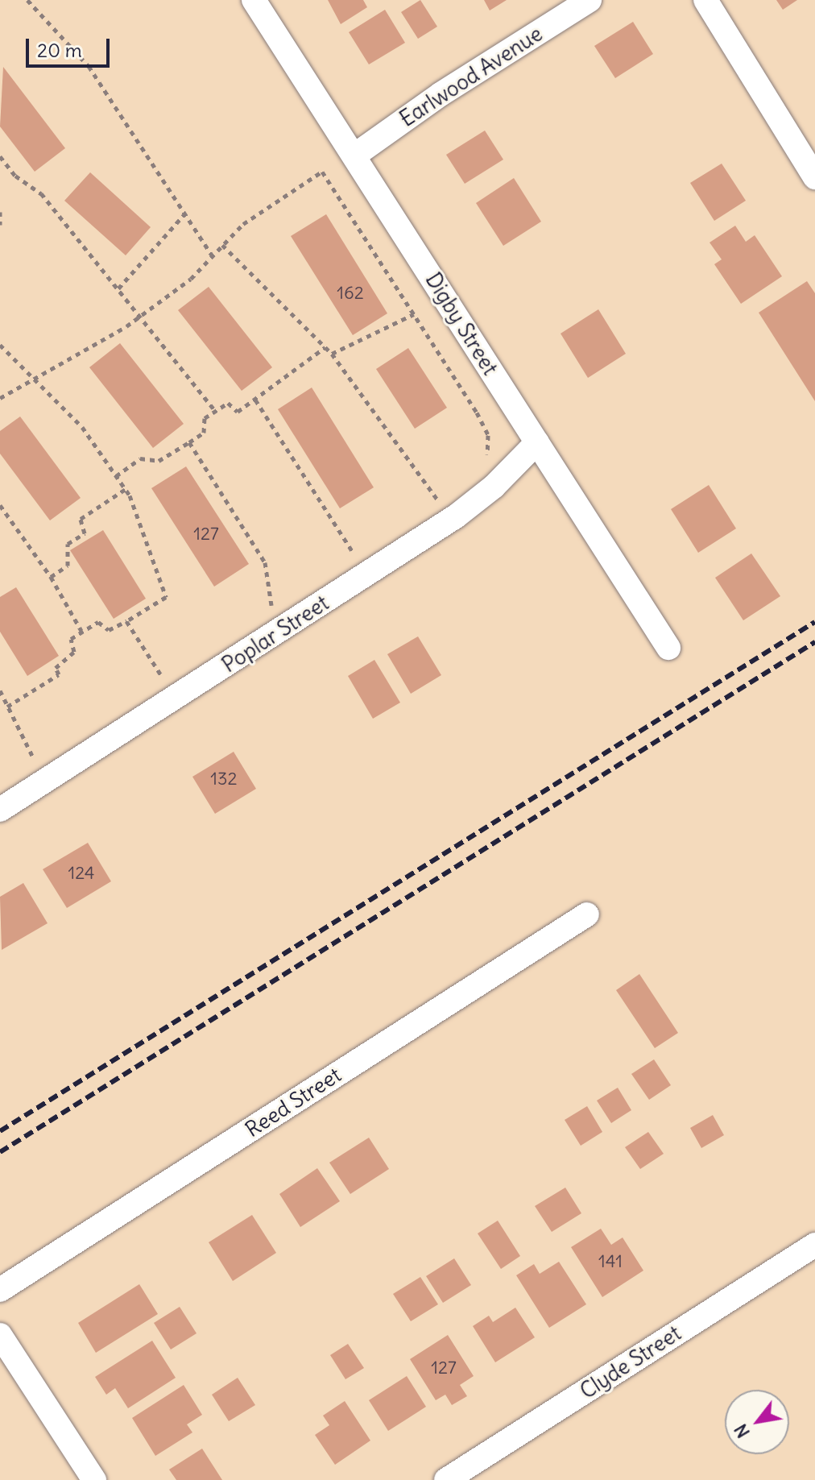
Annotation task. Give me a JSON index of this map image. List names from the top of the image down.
{
  "streets": {
    "street": [
      "Earlwood Avenue",
      "Digby Street",
      "Poplar Street",
      "Reed Street",
      "Clyde Street"
    ]
  },
  "crossings": [
    ["Earlwood Avenue", "Digby Street"],
    ["Digby Street", "Poplar Street"]
  ],
  "house_numbers": [
    "162",
    "127",
    "132",
    "124",
    "141",
    "127"
  ],
  "scale_bar": "20 m",
  "north": "bottom left"
}
